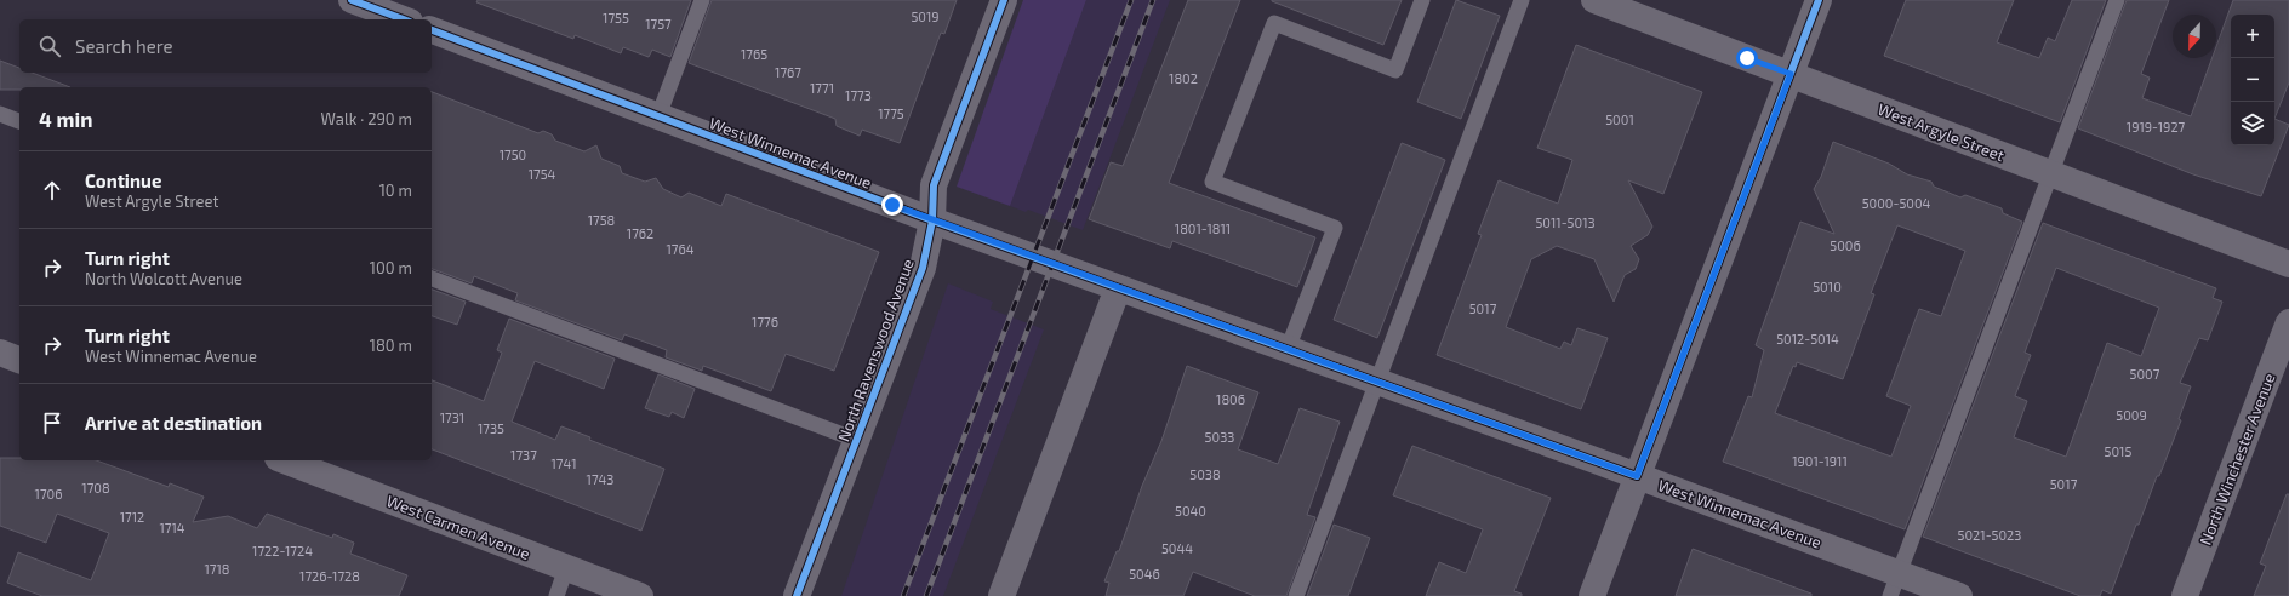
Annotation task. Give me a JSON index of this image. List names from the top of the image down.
{
  "streets": {
    "street": [
      "West Argyle Street",
      "West Winnemac Avenue",
      "North Ravenswood Avenue",
      "North Winchester Avenue",
      "West Carmen Avenue"
    ]
  },
  "crossings": [
    ["West Winnemac Avenue", "North Ravenswood Avenue"]
  ],
  "house_numbers": [
    "5019",
    "1755",
    "1757",
    "1765",
    "1767",
    "1802",
    "1771",
    "1773",
    "1775",
    "5001",
    "1919-1927",
    "1750",
    "1754",
    "5000-5004",
    "1758",
    "5011-5013",
    "1801-1811",
    "1762",
    "5006",
    "1764",
    "5010",
    "5017",
    "1776",
    "5012-5014",
    "5007",
    "1806",
    "5009",
    "1731",
    "1735",
    "5033",
    "5015",
    "1737",
    "1901-1911",
    "1741",
    "5038",
    "1743",
    "5017",
    "1708",
    "1706",
    "5040",
    "1712",
    "1714",
    "5021-5023",
    "5044",
    "1722-1724",
    "1718",
    "5046",
    "1726-1728"
  ],
  "north": "bottom",
  "page": {
    "map_buttons": ["+", "−"],
    "search": "Search here",
    "heading": ["4 min", "Walk · 290 m"],
    "list": [
      ["Continue", "West Argyle Street", "10 m"],
      ["Turn right", "North Wolcott Avenue", "100 m"],
      ["Turn right", "West Winnemac Avenue", "180 m"],
      "Arrive at destination"
    ]
  }
}
